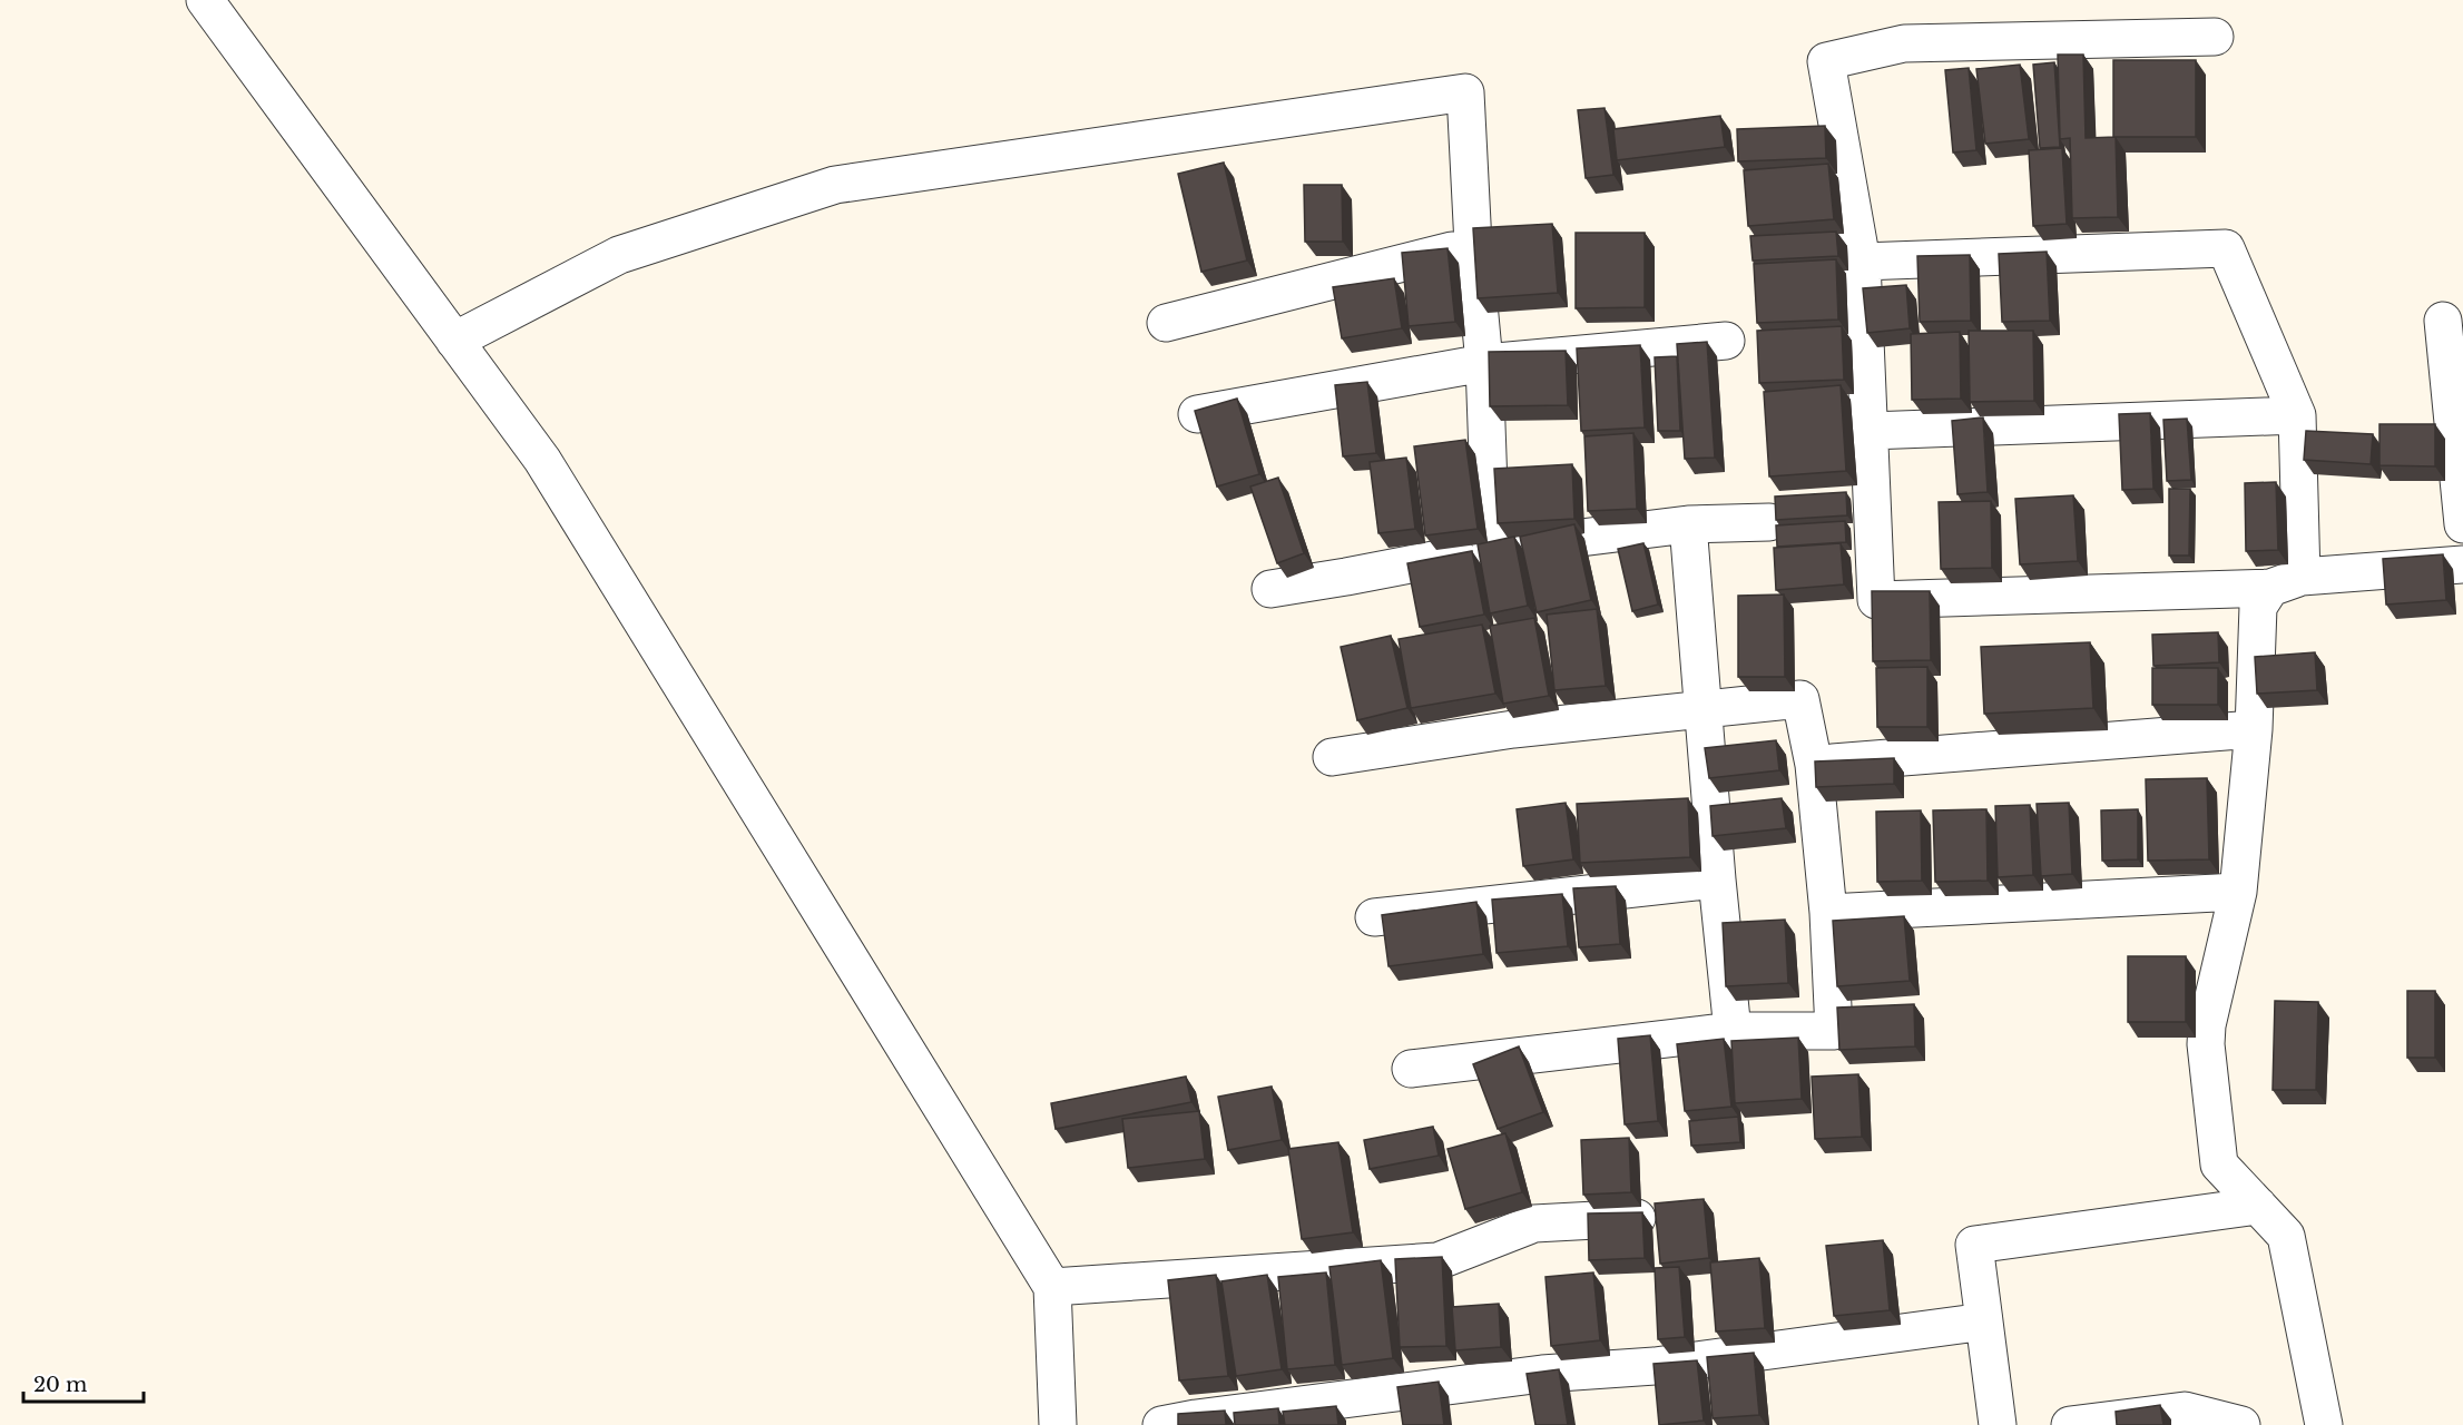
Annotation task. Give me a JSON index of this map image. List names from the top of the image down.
{
  "scale_bar": "20 m"
}
